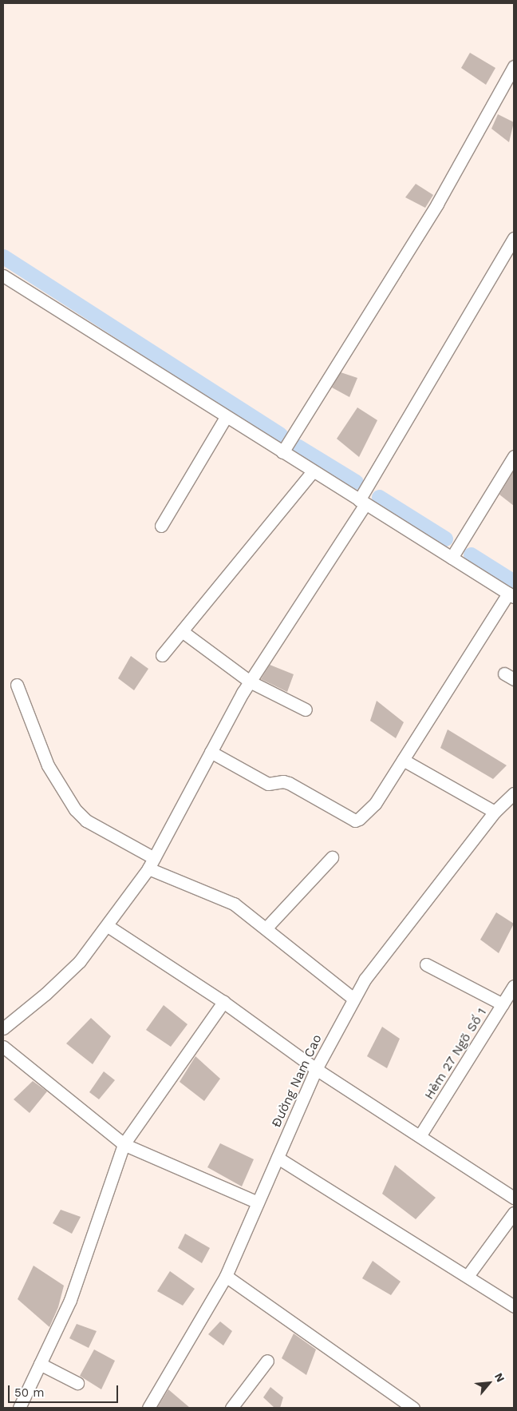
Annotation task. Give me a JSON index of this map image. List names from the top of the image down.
{
  "streets": {
    "street": ["Hẻm 27 Ngõ Số 1", "Đường Nam Cao"]
  },
  "scale_bar": "50 m",
  "north": "top right"
}
